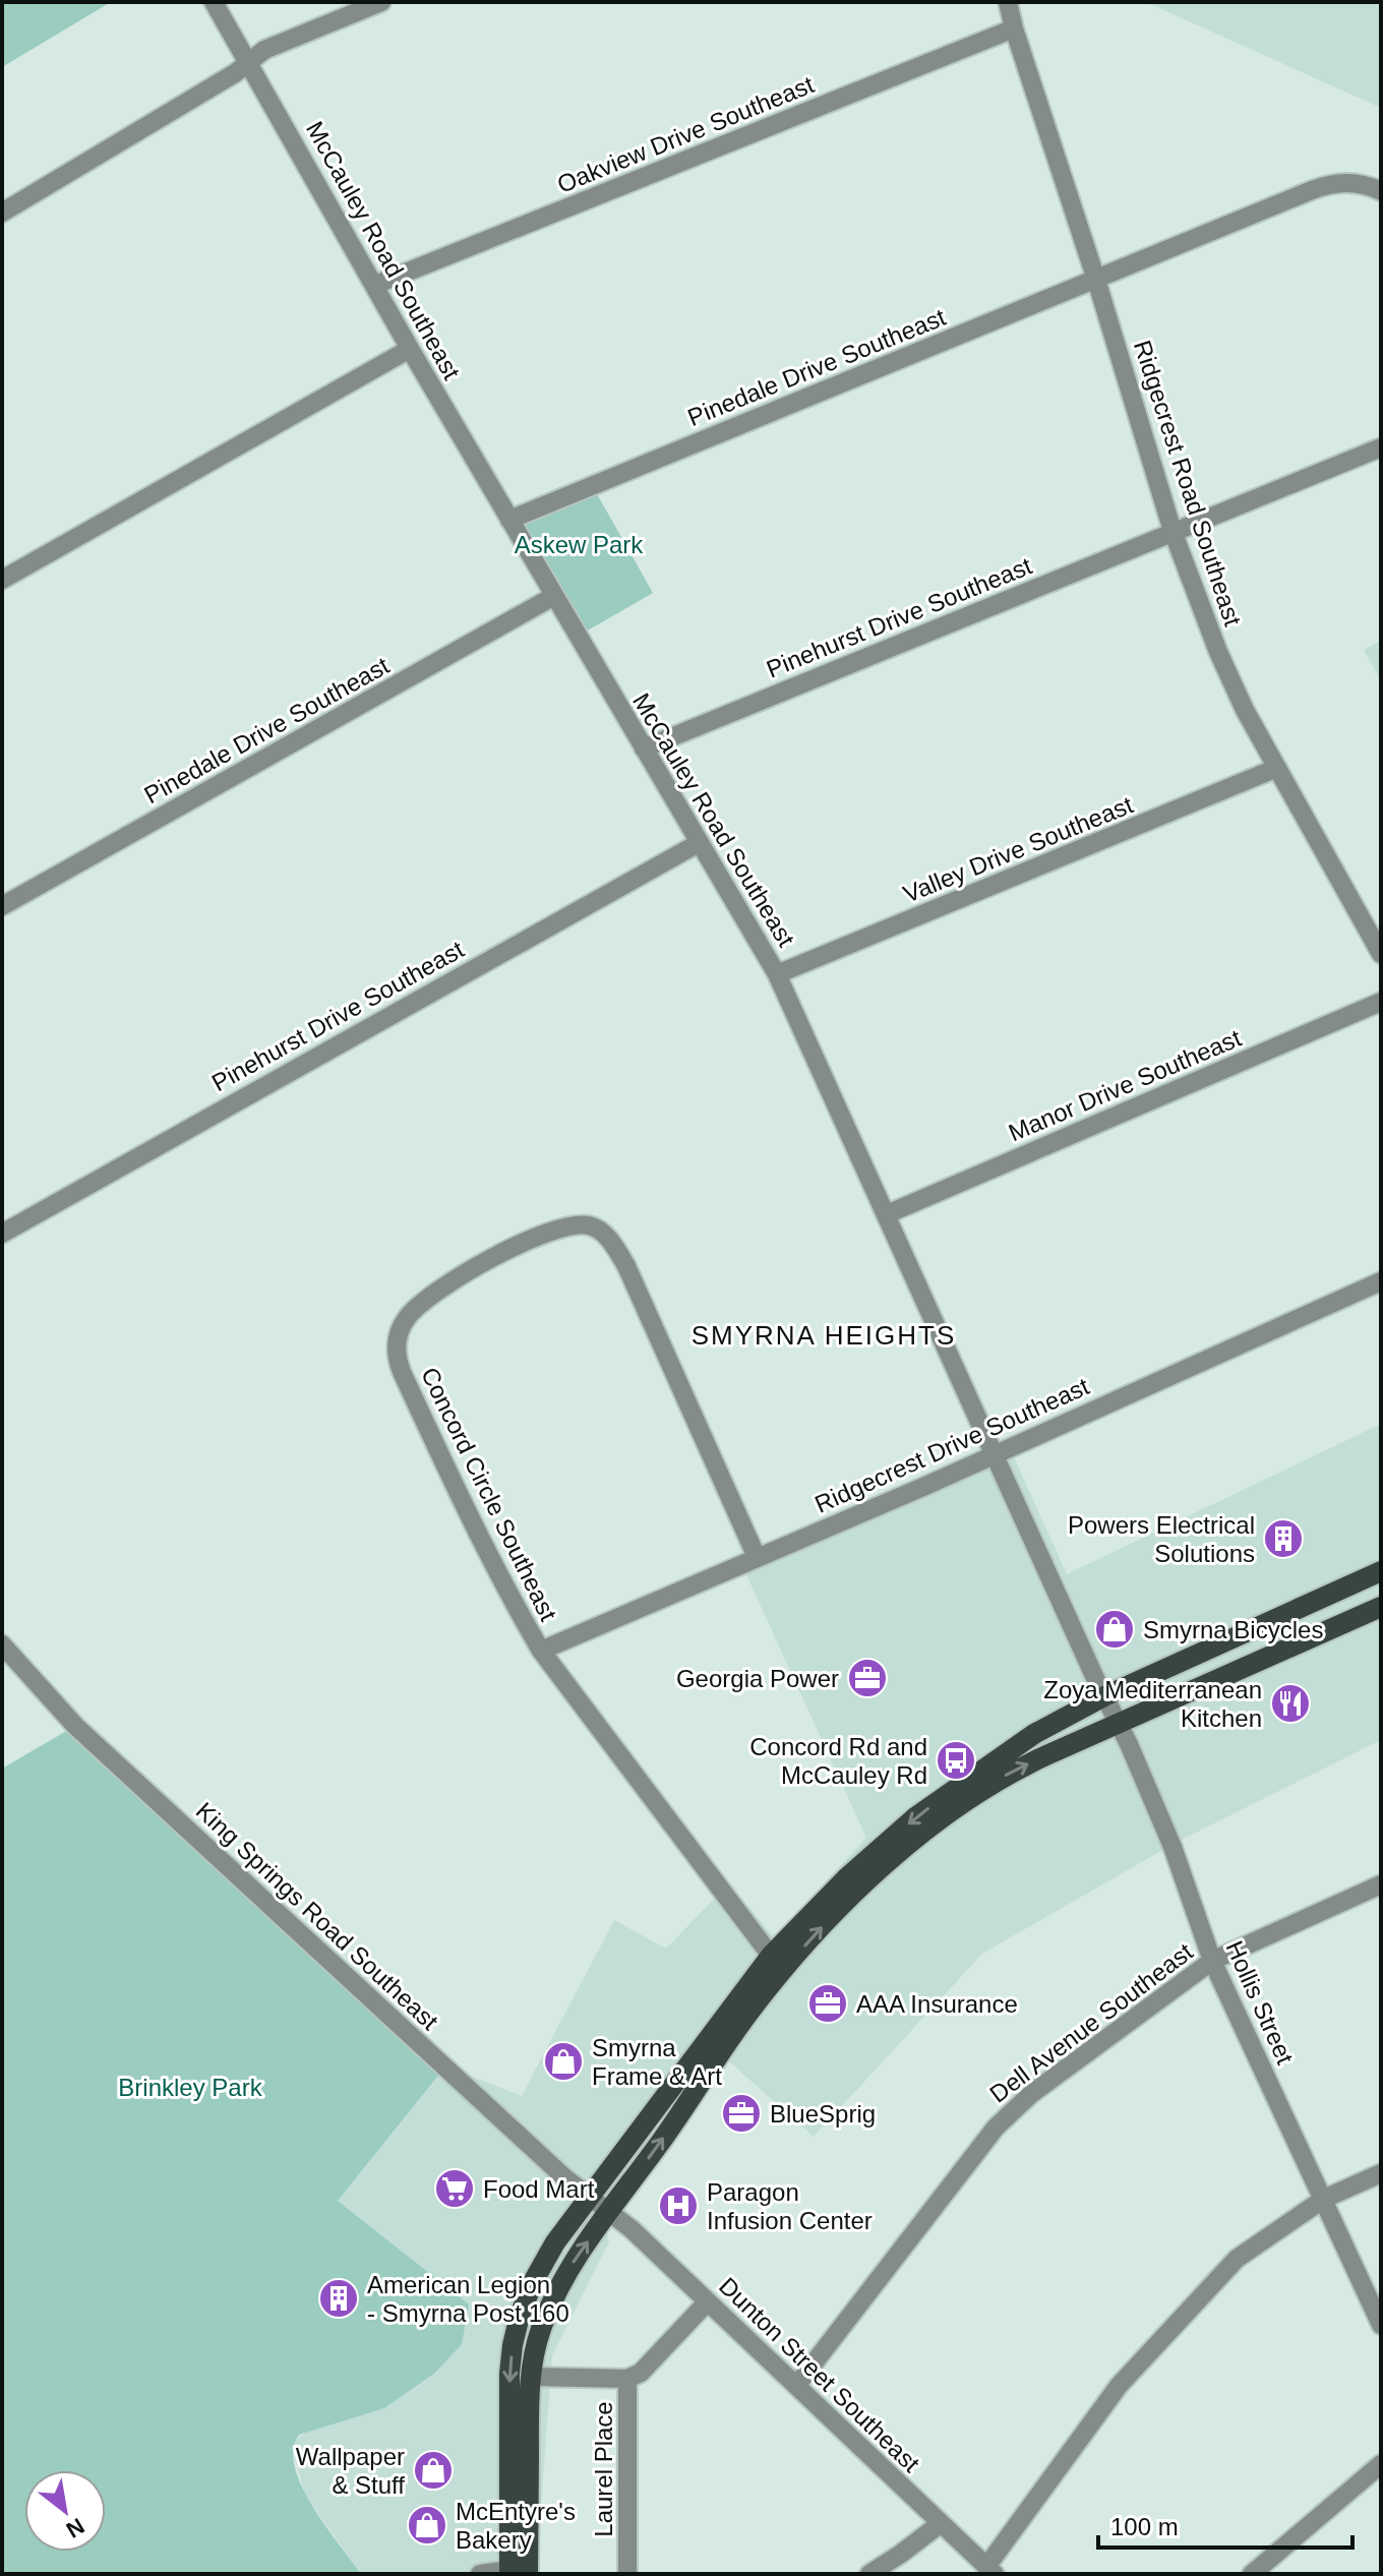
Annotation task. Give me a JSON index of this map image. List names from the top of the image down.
{
  "streets": {
    "street": [
      "Oakview Drive Southeast",
      "McCauley Road Southeast",
      "Pinedale Drive Southeast",
      "Ridgecrest Road Southeast",
      "Pinehurst Drive Southeast",
      "Valley Drive Southeast",
      "Manor Drive Southeast",
      "Ridgecrest Drive Southeast",
      "Concord Circle Southeast",
      "King Springs Road Southeast",
      "Hollis Street",
      "Dell Avenue Southeast",
      "Dunton Street Southeast",
      "Laurel Place"
    ]
  },
  "crossings": [
    ["Oakview Drive Southeast", "McCauley Road Southeast"],
    ["Oakview Drive Southeast", "Ridgecrest Road Southeast"],
    ["McCauley Road Southeast", "Pinedale Drive Southeast"],
    ["McCauley Road Southeast", "Pinehurst Drive Southeast"],
    ["McCauley Road Southeast", "Valley Drive Southeast"],
    ["McCauley Road Southeast", "Manor Drive Southeast"],
    ["McCauley Road Southeast", "Ridgecrest Drive Southeast"],
    ["McCauley Road Southeast", "Hollis Street"],
    ["Pinedale Drive Southeast", "Ridgecrest Road Southeast"],
    ["Ridgecrest Road Southeast", "Pinehurst Drive Southeast"],
    ["Ridgecrest Road Southeast", "Valley Drive Southeast"],
    ["Ridgecrest Drive Southeast", "Concord Circle Southeast"],
    ["King Springs Road Southeast", "Dunton Street Southeast"],
    ["Hollis Street", "Dell Avenue Southeast"],
    ["Dell Avenue Southeast", "Dunton Street Southeast"],
    ["Dunton Street Southeast", "Laurel Place"]
  ],
  "districts": ["SMYRNA HEIGHTS"],
  "parks": ["Askew Park", "Brinkley Park"],
  "places": {
    "building": ["Powers Electrical Solutions", "American Legion - Smyrna Post 160"],
    "shop": [
      "Smyrna Bicycles",
      "Smyrna Frame & Art",
      "Wallpaper & Stuff",
      "McEntyre's Bakery"
    ],
    "office": ["Georgia Power", "AAA Insurance", "BlueSprig"],
    "restaurant": ["Zoya Mediterranean Kitchen"],
    "bus stop": ["Concord Rd and McCauley Rd"],
    "supermarket": ["Food Mart"],
    "hospital": ["Paragon Infusion Center"]
  },
  "scale_bar": "100 m",
  "north": "bottom right"
}
